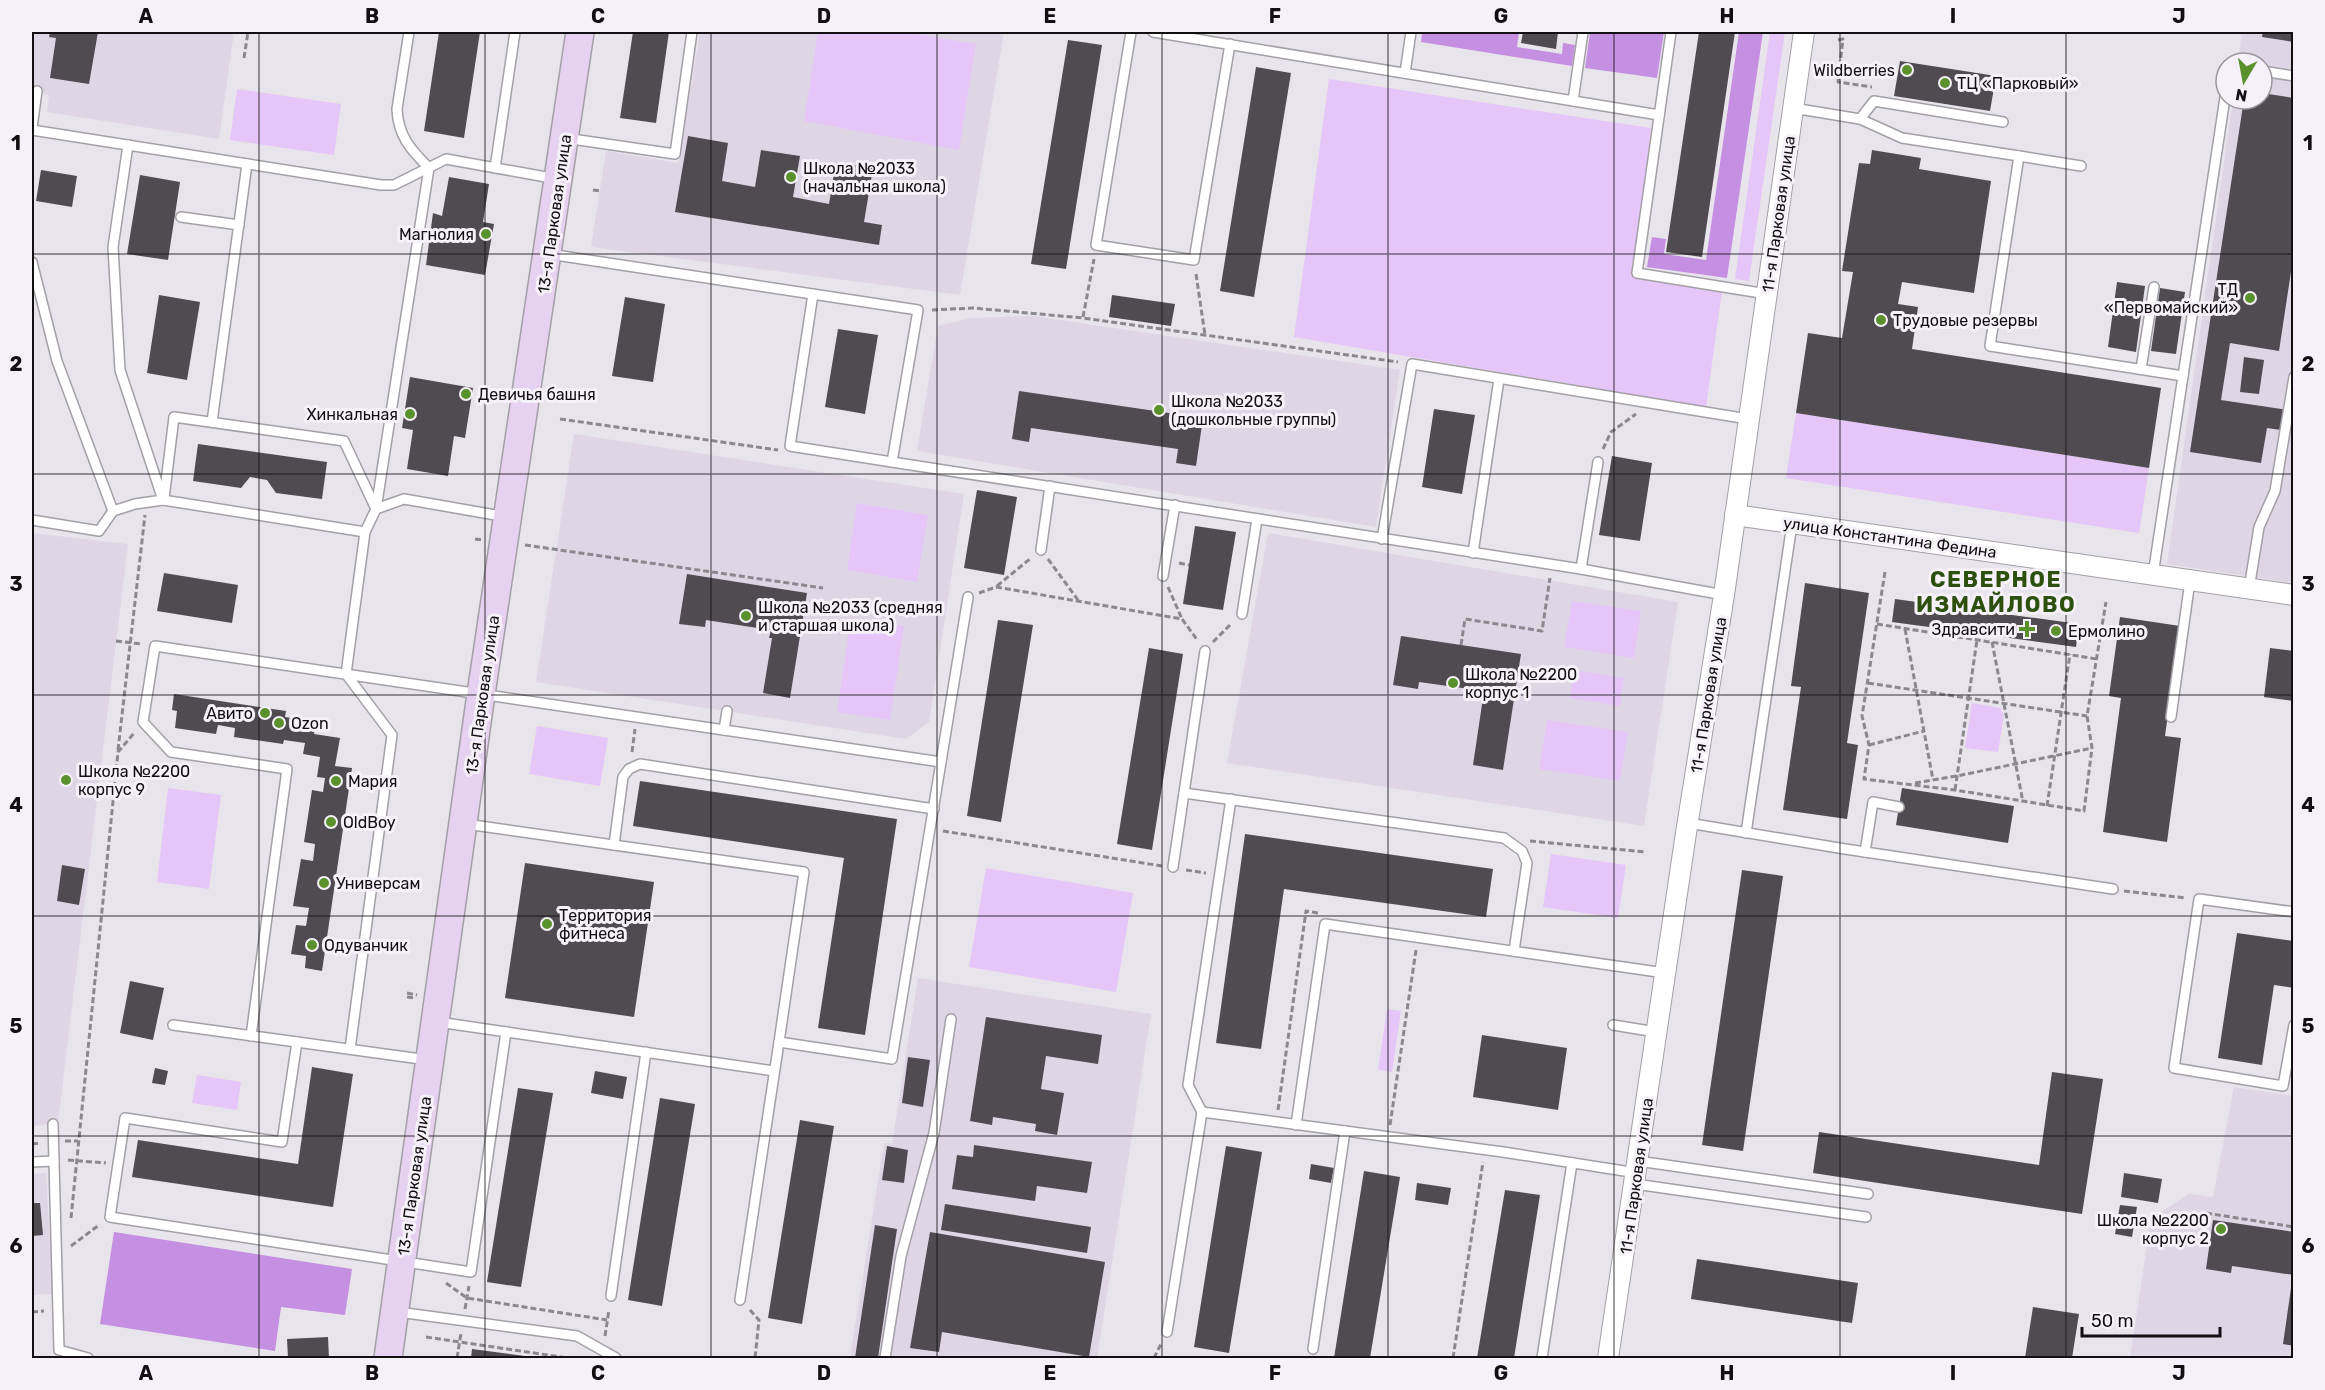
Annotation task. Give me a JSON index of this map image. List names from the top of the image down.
{
  "streets": {
    "street": ["13-я Парковая улица", "11-я Парковая улица", "улица Константина Федина"]
  },
  "crossings": [
    ["11-я Парковая улица", "улица Константина Федина"]
  ],
  "districts": ["СЕВЕРНОЕ ИЗМАЙЛОВО"],
  "places": {
    "other": [
      "Wildberries",
      "ТЦ «Парковый»",
      "Школа №2033 (начальная школа)",
      "Магнолия",
      "ТД «Первомайский»",
      "Трудовые резервы",
      "Девичья башня",
      "Школа №2033 (дошкольные группы)",
      "Хинкальная",
      "Школа №2033 (средняя и старшая школа)",
      "Ермолино",
      "Школа №2200 корпус 1",
      "Авито",
      "Ozon",
      "Школа №2200 корпус 9",
      "Мария",
      "OldBoy",
      "Универсам",
      "Территория фитнеса",
      "Одуванчик",
      "Школа №2200 корпус 2"
    ],
    "health": ["Здравсити"]
  },
  "scale_bar": "50 m",
  "north": "bottom",
  "grid": {
    "columns": [
      "A",
      "B",
      "C",
      "D",
      "E",
      "F",
      "G",
      "H",
      "I",
      "J"
    ],
    "rows": [
      "1",
      "2",
      "3",
      "4",
      "5",
      "6"
    ]
  }
}
